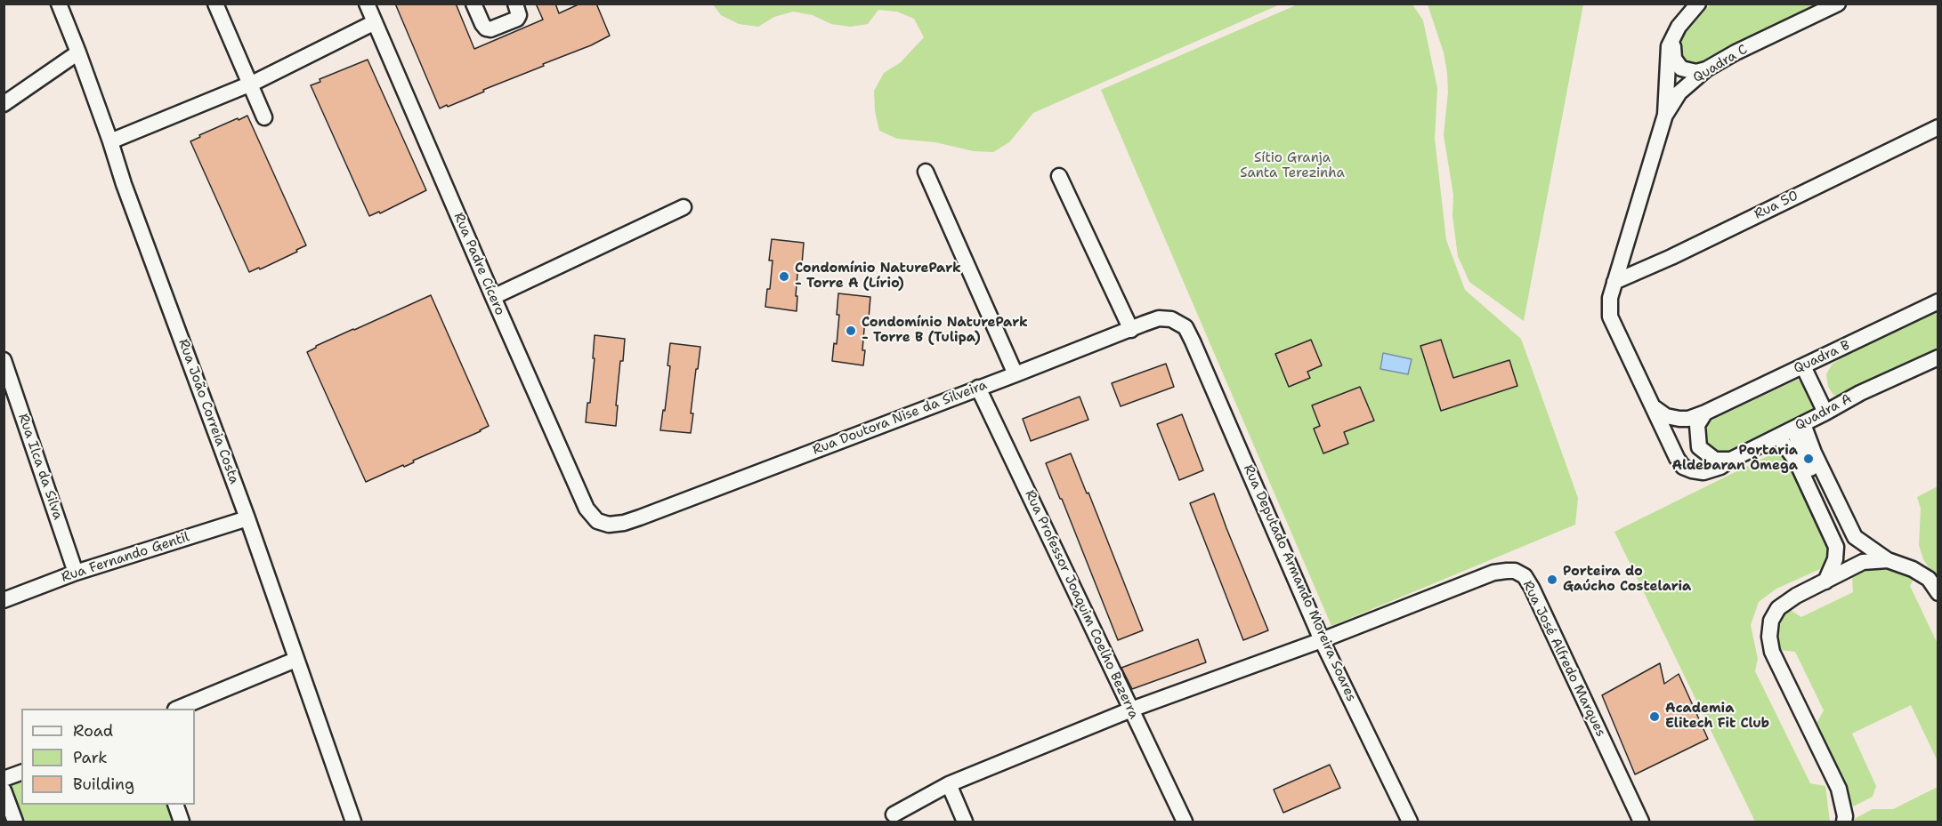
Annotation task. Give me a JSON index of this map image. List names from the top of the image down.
{
  "streets": {
    "street": [
      "Quadra C",
      "Rua 50",
      "Rua Padre Cícero",
      "Quadra B",
      "Rua João Correia Costa",
      "Quadra A",
      "Rua Doutora Nise da Silveira",
      "Rua Ilca da Silva",
      "Rua Fernando Gentil",
      "Rua Deputado Armando Moreira Soares",
      "Rua Professor Joaquim Coelho Bezerra",
      "Rua José Alfredo Marques"
    ]
  },
  "crossings": [
    ["Rua Padre Cícero", "Rua Doutora Nise da Silveira"],
    ["Quadra B", "Quadra A"],
    ["Rua João Correia Costa", "Rua Fernando Gentil"],
    ["Rua Doutora Nise da Silveira", "Rua Deputado Armando Moreira Soares"],
    ["Rua Doutora Nise da Silveira", "Rua Professor Joaquim Coelho Bezerra"],
    ["Rua Ilca da Silva", "Rua Fernando Gentil"],
    ["Rua Deputado Armando Moreira Soares", "Rua José Alfredo Marques"],
    ["Rua Professor Joaquim Coelho Bezerra", "Rua José Alfredo Marques"]
  ],
  "parks": ["Sítio Granja Santa Terezinha"],
  "places": [
    "Condomínio NaturePark - Torre A (Lírio)",
    "Condomínio NaturePark - Torre B (Tulipa)",
    "Portaria Aldebaran Ômega",
    "Porteira do Gaúcho Costelaria",
    "Academia Elitech Fit Club"
  ],
  "legend": ["Road", "Park", "Building"]
}
